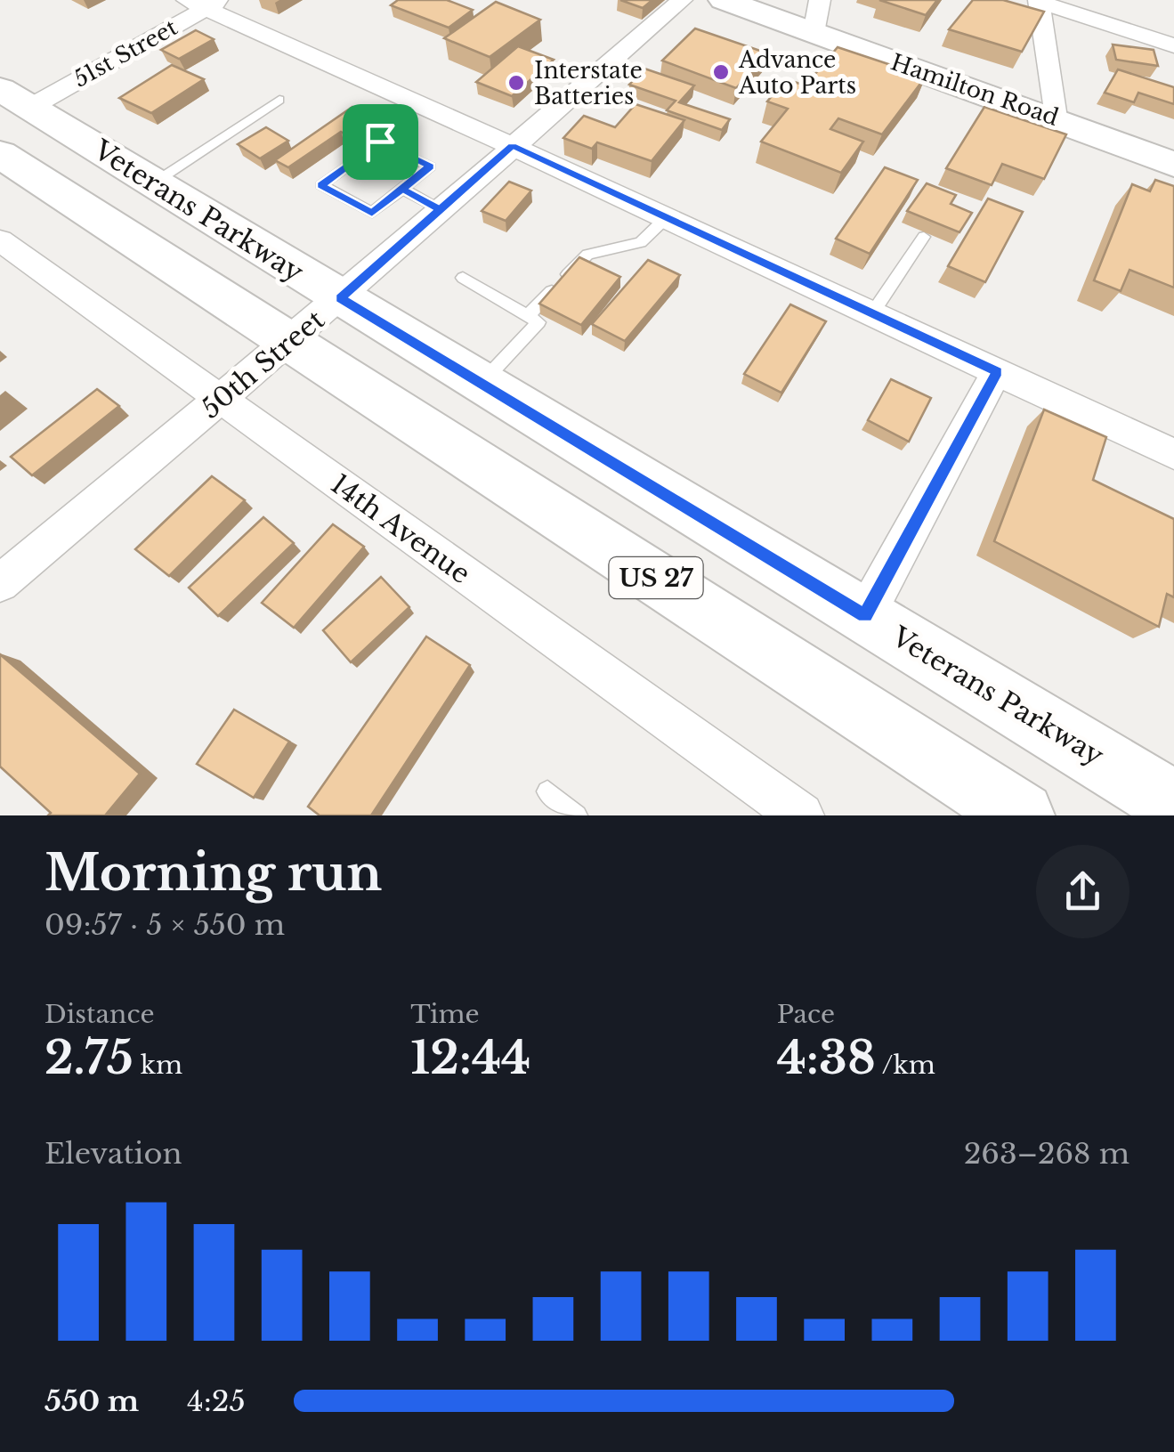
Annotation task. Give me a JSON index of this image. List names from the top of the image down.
{
  "streets": {
    "main road": ["Veterans Parkway", "US 27"],
    "street": [
      "51st Street",
      "Hamilton Road",
      "50th Street",
      "14th Avenue"
    ]
  },
  "crossings": [
    ["51st Street", "Veterans Parkway"],
    ["Veterans Parkway", "50th Street"],
    ["50th Street", "14th Avenue"],
    ["50th Street", "US 27"]
  ],
  "places": ["Advance Auto Parts", "Interstate Batteries"],
  "page": {
    "heading": ["Morning run", "09:57 · 5 × 550 m"],
    "stats": [
      ["Distance", "2.75 km"],
      ["Time", "12:44"],
      ["Pace", "4:38 /km"]
    ],
    "chart": ["Elevation", "263–268 m"],
    "list": [
      {
        "name": "550 m",
        "note": "4:25"
      }
    ]
  }
}
